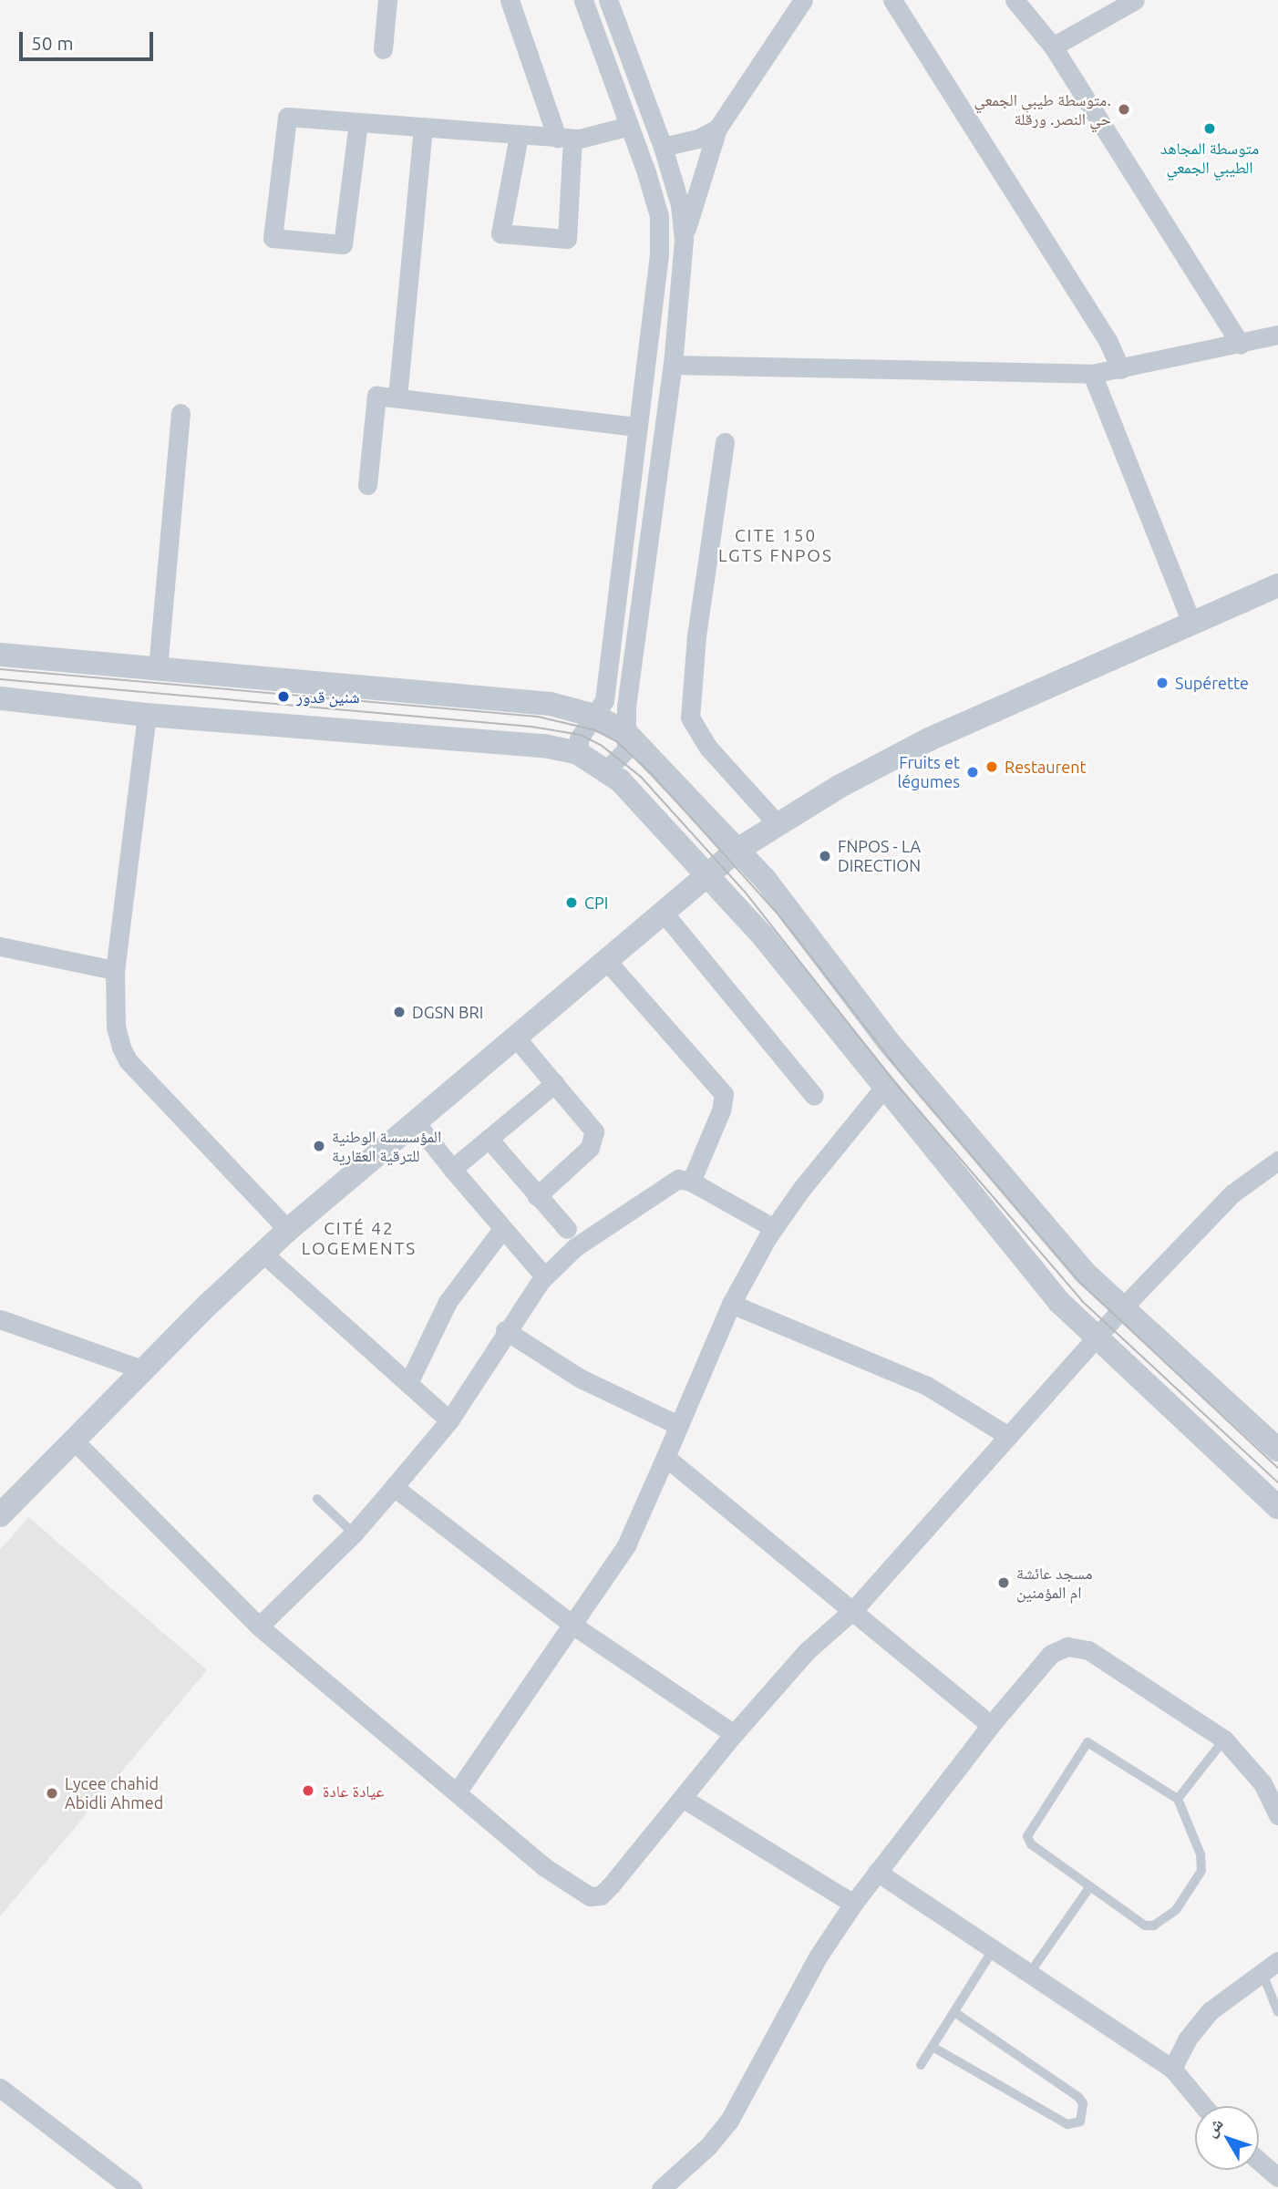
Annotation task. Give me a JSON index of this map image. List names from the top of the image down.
{
  "districts": ["CITE 150 LGTS FNPOS", "CITÉ 42 LOGEMENTS"],
  "places": [
    "متوسطة طيبي الجمعي. حي النصر. ورقلة",
    "متوسطة المجاهد الطيبي الجمعي",
    "Supérette",
    "شنين قدور",
    "Restaurent",
    "Fruits et légumes",
    "FNPOS - LA DIRECTION",
    "CPI",
    "DGSN BRI",
    "المؤسسسة الوطنية للترقية العقارية",
    "مسجد عائشة ام المؤمنين",
    "عيادة عادة",
    "Lycee chahid Abidli Ahmed"
  ],
  "scale_bar": "50 m",
  "north": "top left"
}
